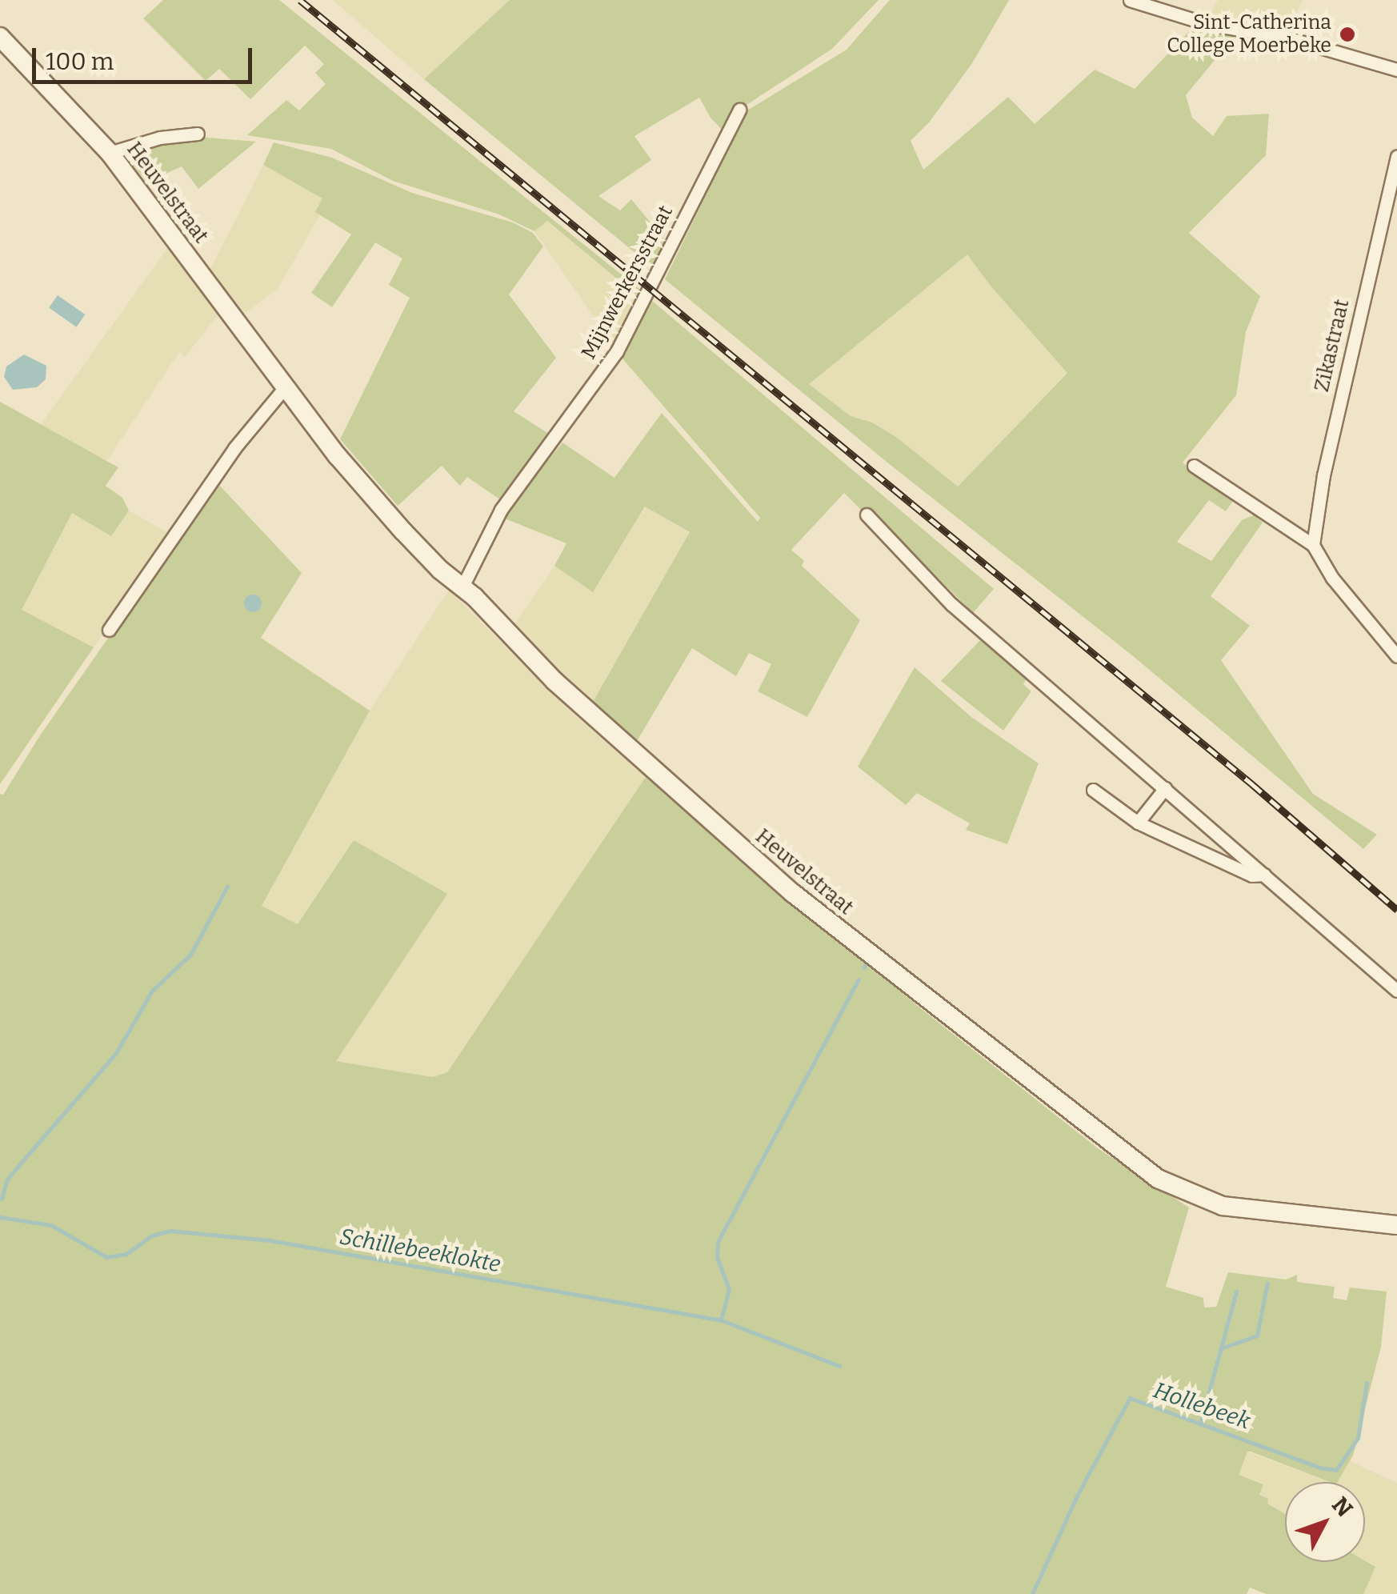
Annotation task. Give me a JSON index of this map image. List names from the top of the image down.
{
  "streets": {
    "street": ["Heuvelstraat", "Mijnwerkersstraat", "Zikastraat"]
  },
  "crossings": [
    ["Heuvelstraat", "Mijnwerkersstraat"]
  ],
  "water": ["Schillebeeklokte", "Hollebeek"],
  "places": ["Sint-Catherina College Moerbeke"],
  "scale_bar": "100 m",
  "north": "top right"
}
